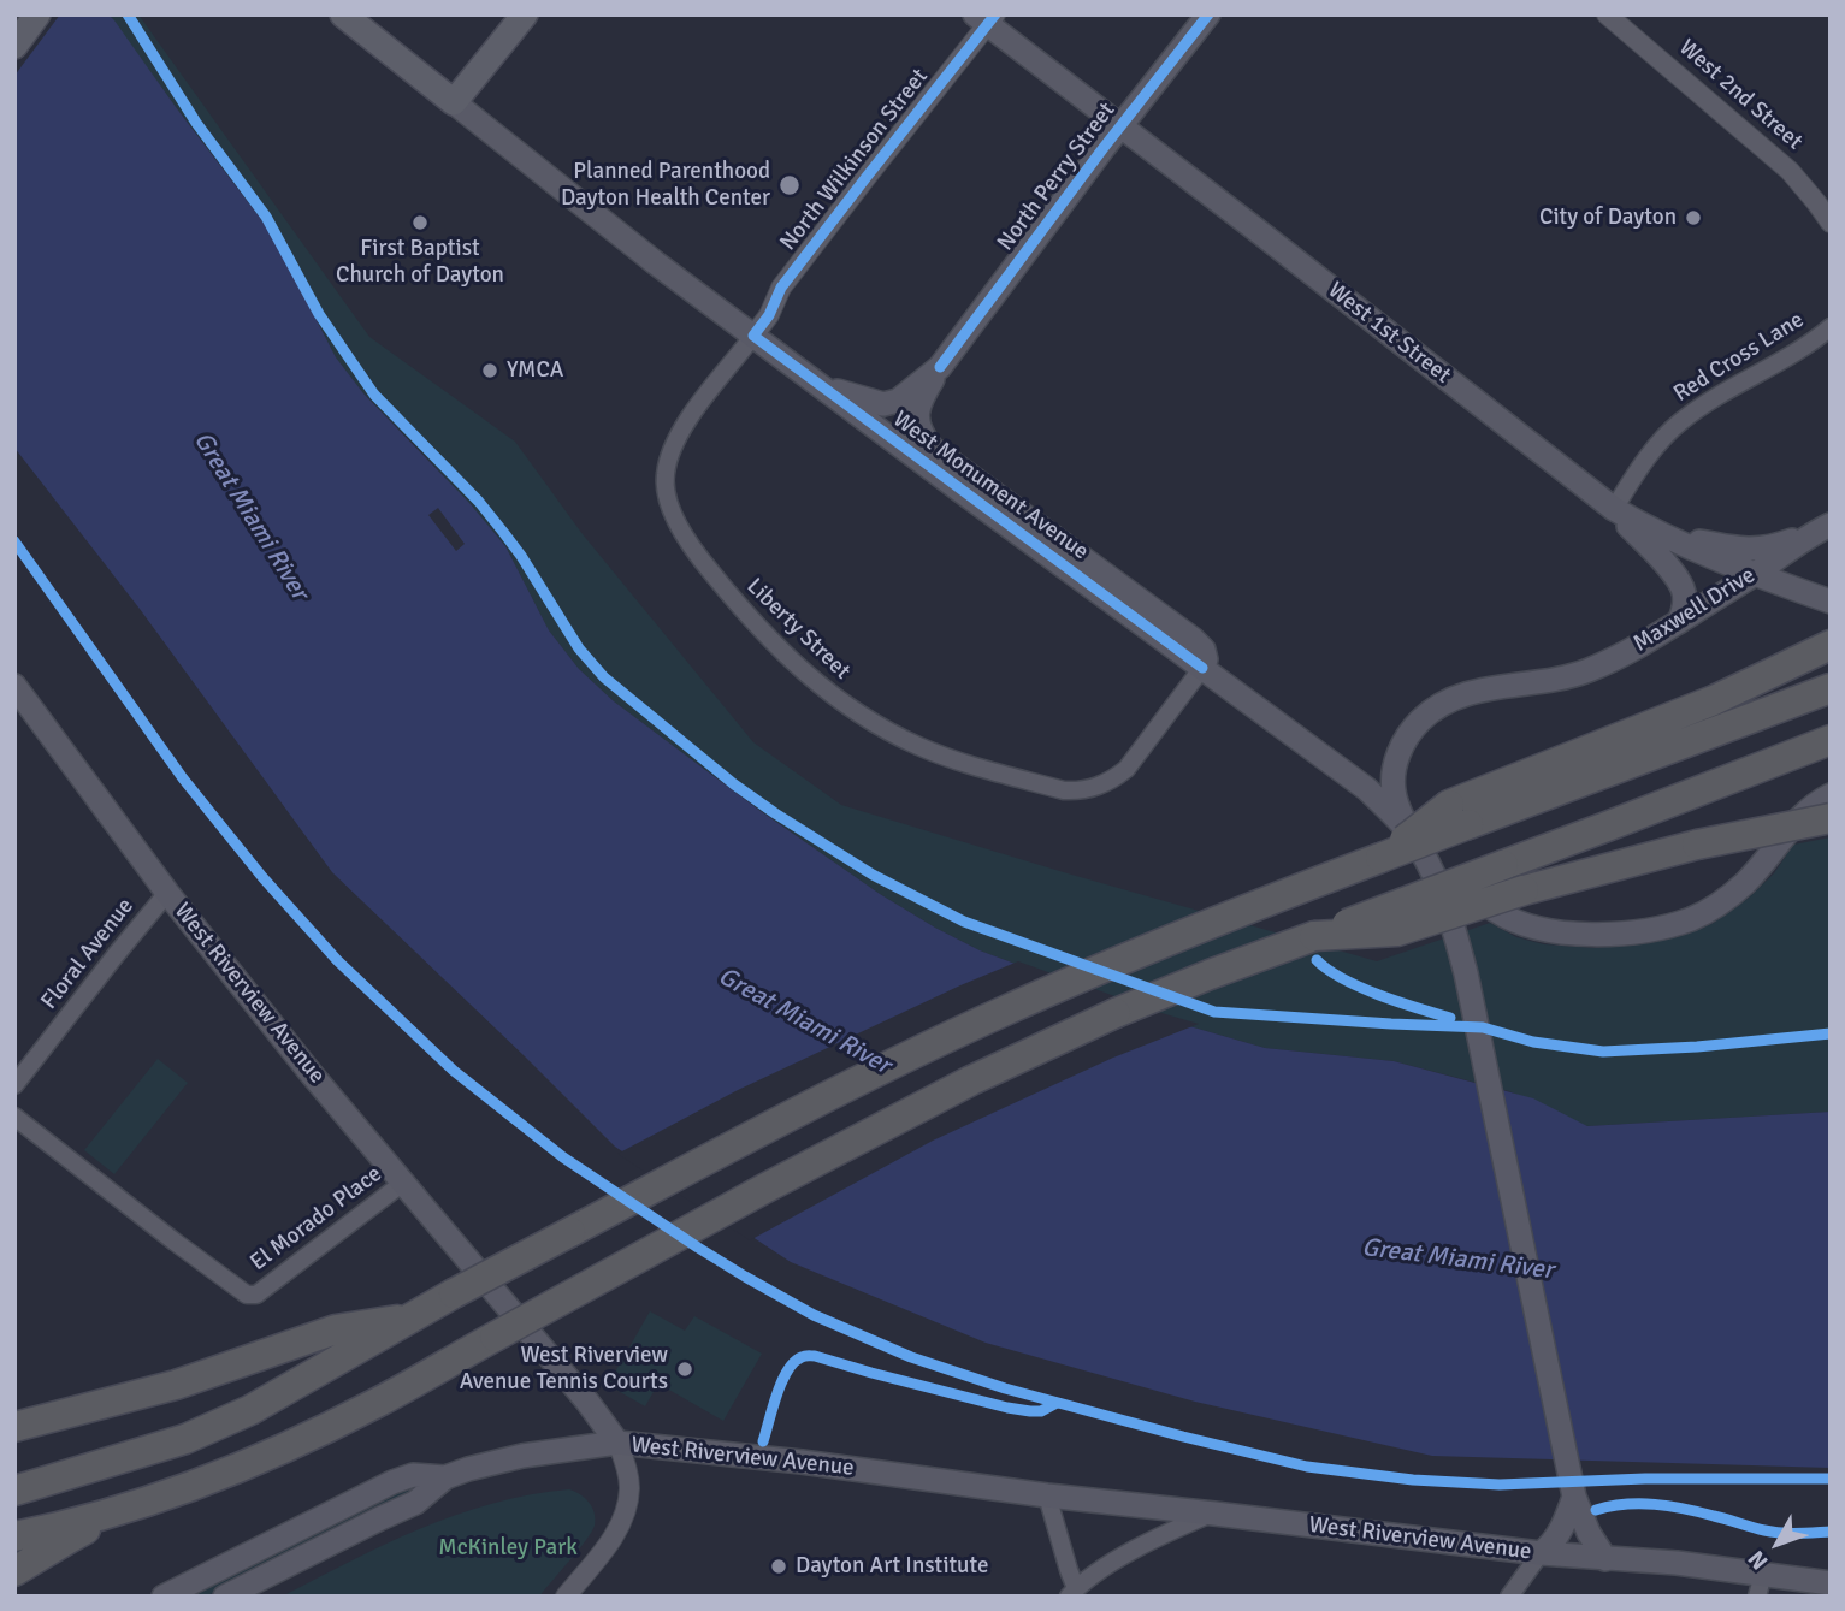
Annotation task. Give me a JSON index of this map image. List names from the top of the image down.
{
  "streets": {
    "main road": [
      "North Perry Street",
      "West 1st Street",
      "West Monument Avenue",
      "Maxwell Drive",
      "West Riverview Avenue"
    ],
    "street": [
      "West 2nd Street",
      "North Wilkinson Street",
      "Red Cross Lane",
      "Liberty Street",
      "Floral Avenue",
      "El Morado Place"
    ]
  },
  "crossings": [
    ["North Wilkinson Street", "West 1st Street"],
    ["North Wilkinson Street", "West Monument Avenue"],
    ["North Wilkinson Street", "Liberty Street"],
    ["North Perry Street", "West 1st Street"],
    ["North Perry Street", "West Monument Avenue"],
    ["West 1st Street", "Red Cross Lane"],
    ["West 1st Street", "Maxwell Drive"],
    ["West Monument Avenue", "Maxwell Drive"],
    ["West Monument Avenue", "Liberty Street"],
    ["West Monument Avenue", "West Riverview Avenue"],
    ["Floral Avenue", "West Riverview Avenue"],
    ["West Riverview Avenue", "El Morado Place"]
  ],
  "water": ["Great Miami River"],
  "parks": ["McKinley Park"],
  "places": [
    "Planned Parenthood Dayton Health Center",
    "City of Dayton",
    "First Baptist Church of Dayton",
    "YMCA",
    "West Riverview Avenue Tennis Courts",
    "Dayton Art Institute"
  ],
  "north": "bottom left"
}
